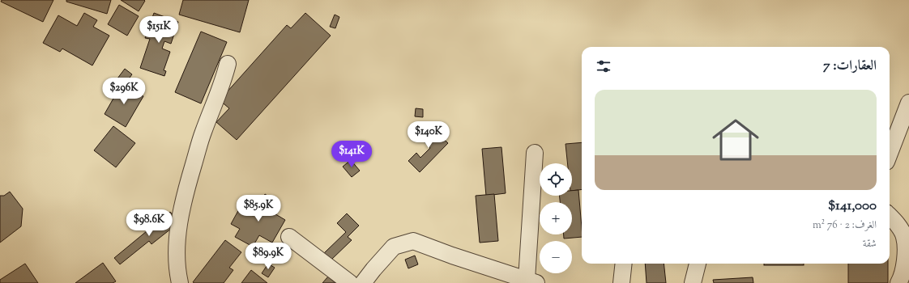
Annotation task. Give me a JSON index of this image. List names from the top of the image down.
{
  "page": {
    "price": [
      "$151K",
      "$296K",
      "$140K",
      "$141K",
      "$85.9K",
      "$98.6K",
      "$89.9K"
    ],
    "heading": "العقارات: 7",
    "list": [
      {
        "name": "$141,000",
        "note": "الغرف: 2 · 76 m² · شقة"
      }
    ],
    "map_buttons": ["+", "−"]
  }
}
